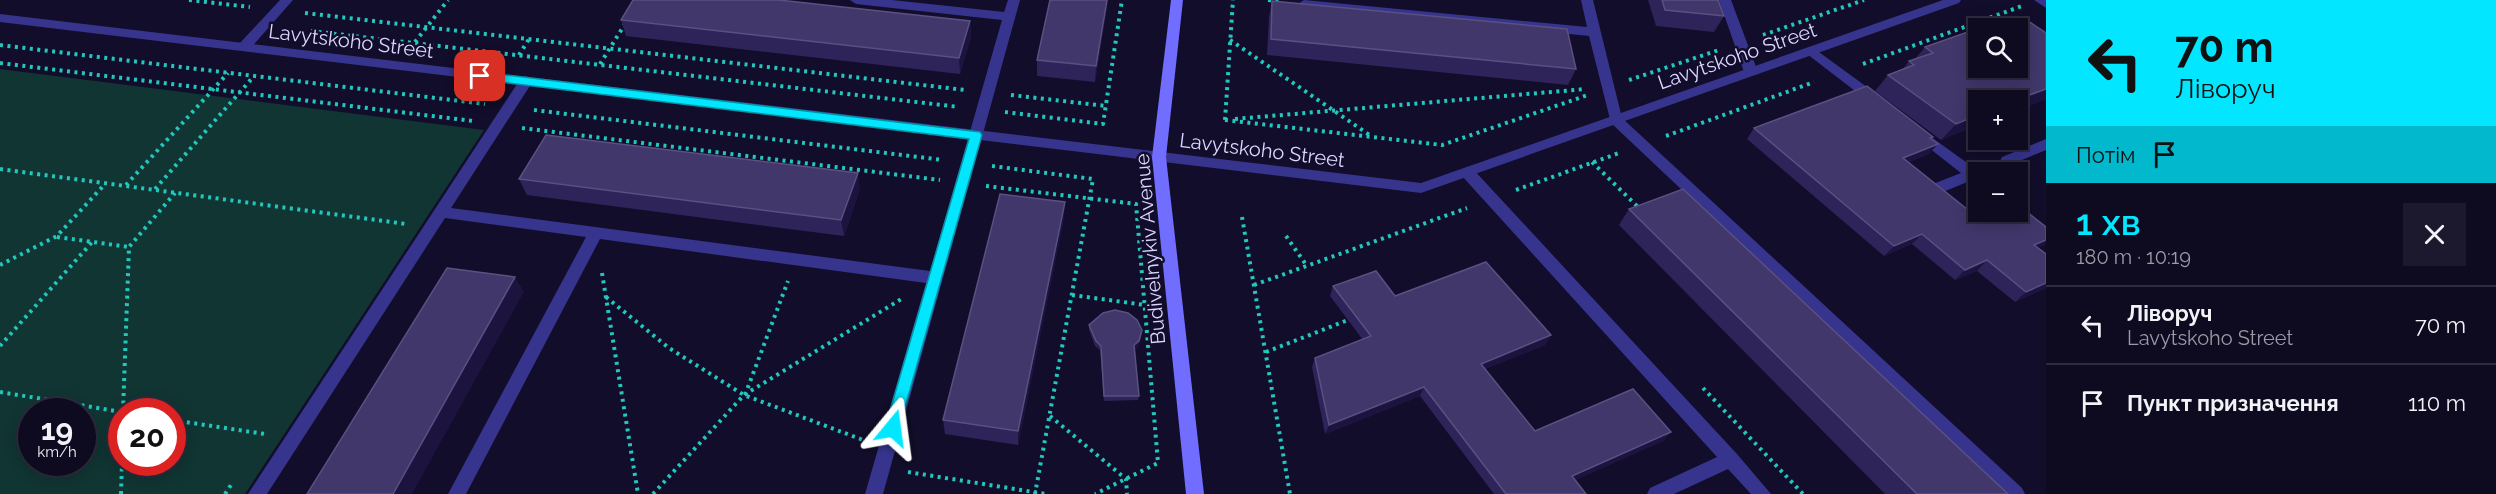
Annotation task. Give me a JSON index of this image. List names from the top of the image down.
{
  "streets": {
    "main road": ["Budivelnykiv Avenue"],
    "street": ["Lavytskoho Street"]
  },
  "crossings": [
    ["Lavytskoho Street", "Budivelnykiv Avenue"]
  ],
  "page": {
    "turn": ["70 m", "Ліворуч"],
    "map_buttons": ["+", "−"],
    "then": "Потім",
    "heading": ["1 хв", "180 m · 10:19"],
    "list": [
      {
        "name": "Ліворуч",
        "note": "Lavytskoho Street",
        "value": "70 m"
      },
      {
        "name": "Пункт призначення",
        "value": "110 m"
      }
    ],
    "speed": "19 km/h",
    "limit": "20"
  }
}
